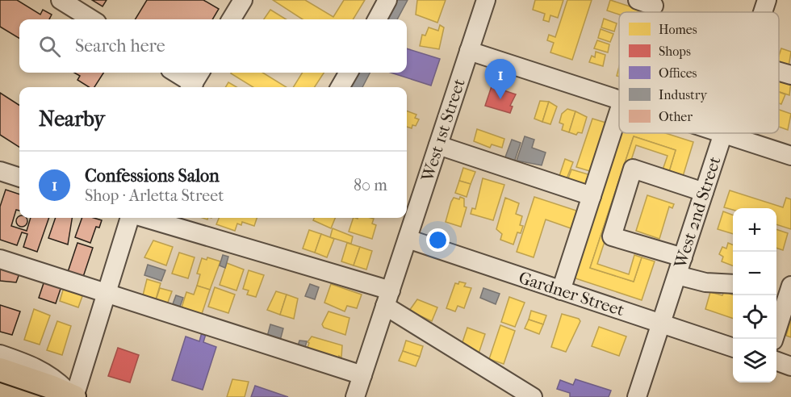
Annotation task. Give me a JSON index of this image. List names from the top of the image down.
{
  "streets": {
    "street": ["West 1st Street", "West 2nd Street", "Gardner Street"]
  },
  "crossings": [
    ["West 1st Street", "Gardner Street"],
    ["West 2nd Street", "Gardner Street"]
  ],
  "legend": [
    "Homes",
    "Shops",
    "Offices",
    "Industry",
    "Other"
  ],
  "page": {
    "search": "Search here",
    "pins": "1",
    "heading": "Nearby",
    "list": [
      {
        "mark": "1",
        "name": "Confessions Salon",
        "note": "Shop · Arletta Street",
        "value": "80 m"
      }
    ],
    "map_buttons": ["+", "−"]
  }
}
